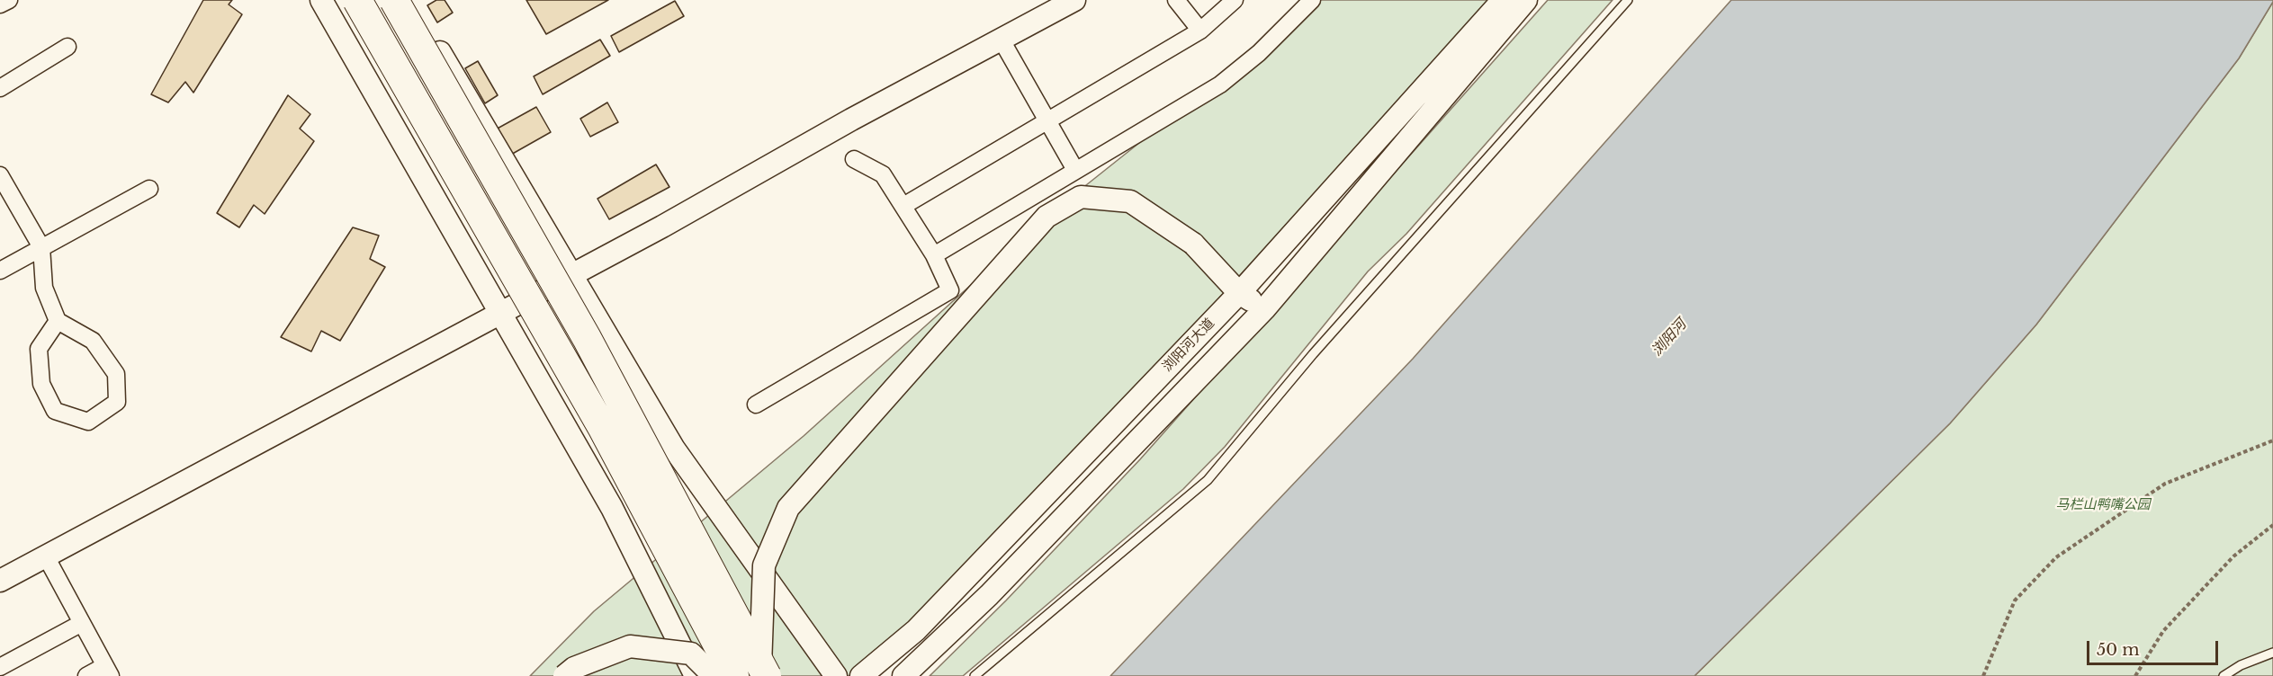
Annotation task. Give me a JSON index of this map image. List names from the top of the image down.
{
  "streets": {
    "main road": ["浏阳河大道"]
  },
  "water": ["浏阳河"],
  "parks": ["马栏山鸭嘴公园"],
  "scale_bar": "50 m"
}
